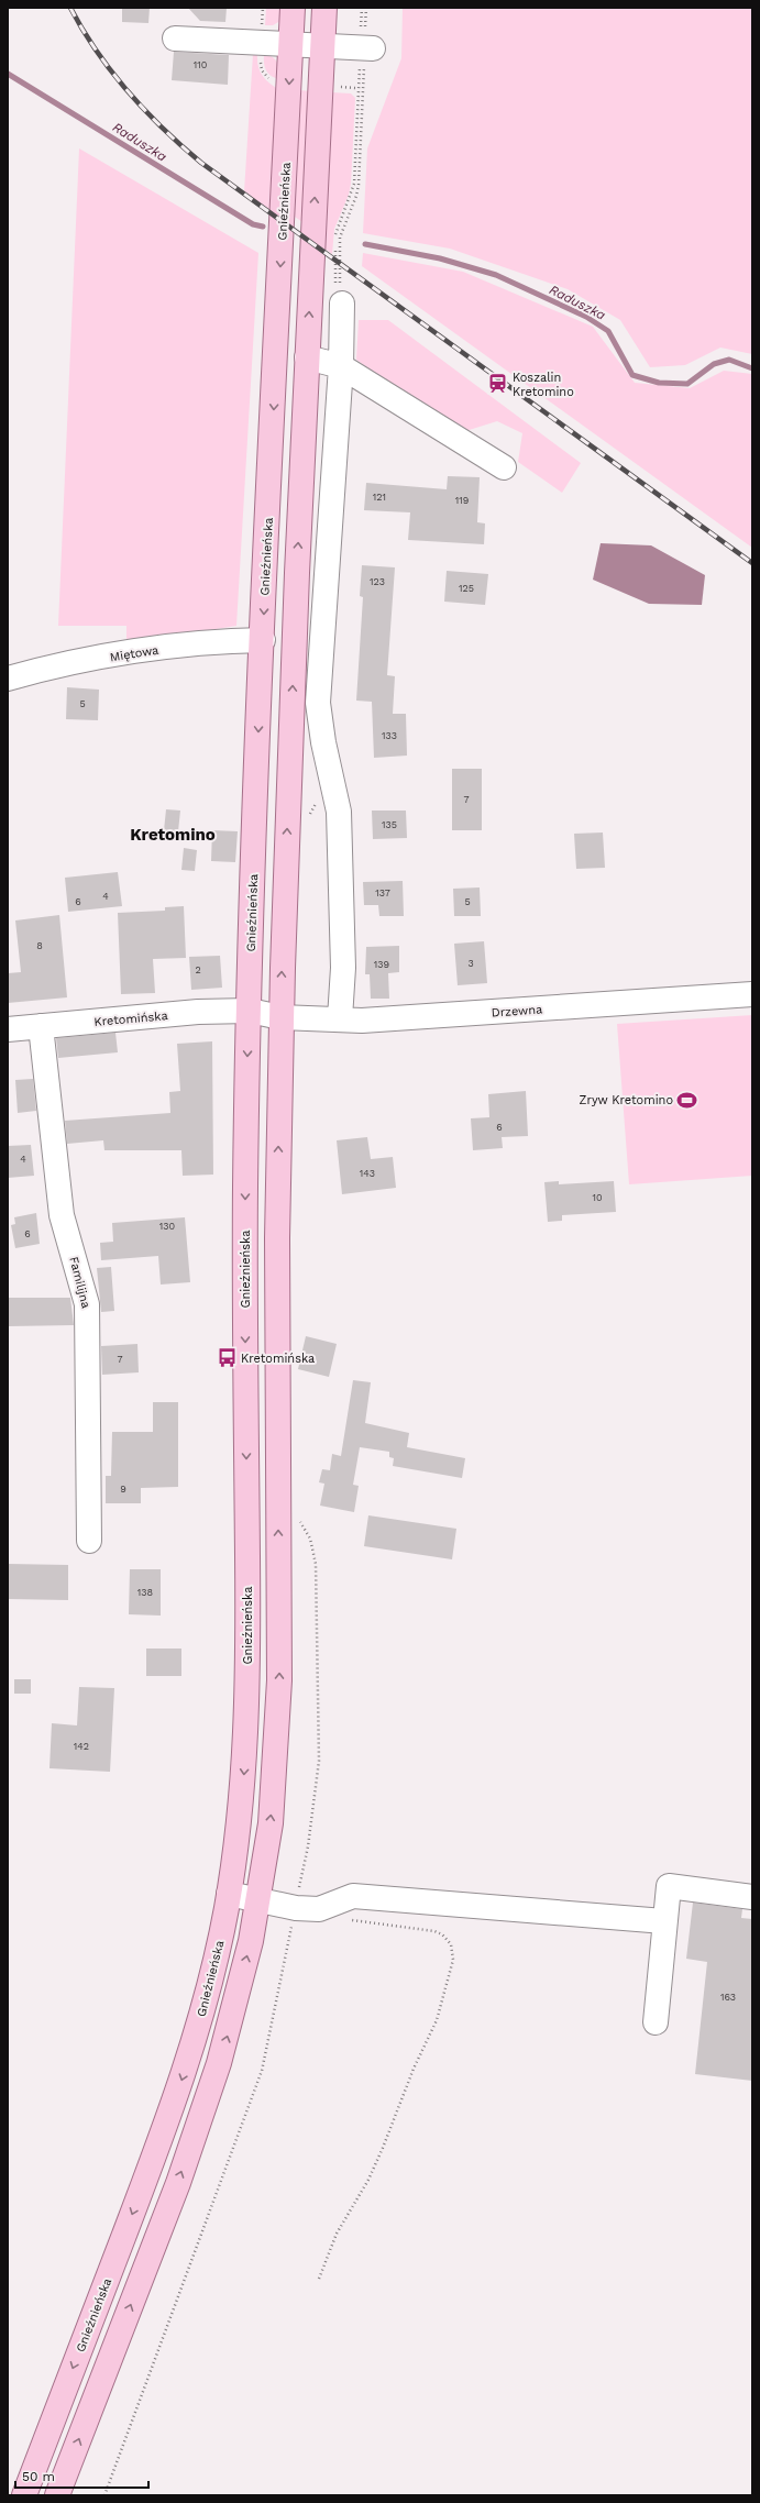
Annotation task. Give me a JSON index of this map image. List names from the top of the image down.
{
  "streets": {
    "main road": ["Gnieźnieńska"],
    "street": [
      "Miętowa",
      "Drzewna",
      "Kretomińska",
      "Familijna"
    ]
  },
  "crossings": [
    ["Gnieźnieńska", "Miętowa"],
    ["Gnieźnieńska", "Kretomińska"],
    ["Drzewna", "Kretomińska"],
    ["Kretomińska", "Familijna"]
  ],
  "districts": ["Kretomino"],
  "water": ["Raduszka"],
  "places": {
    "station": ["Koszalin Kretomino"],
    "sports": ["Zryw Kretomino"],
    "bus stop": ["Kretomińska"]
  },
  "house_numbers": [
    "110",
    "121",
    "119",
    "123",
    "125",
    "5",
    "133",
    "7",
    "135",
    "137",
    "4",
    "6",
    "5",
    "8",
    "3",
    "139",
    "2",
    "6",
    "4",
    "143",
    "10",
    "130",
    "6",
    "7",
    "9",
    "138",
    "142",
    "163"
  ],
  "scale_bar": "50 m"
}
